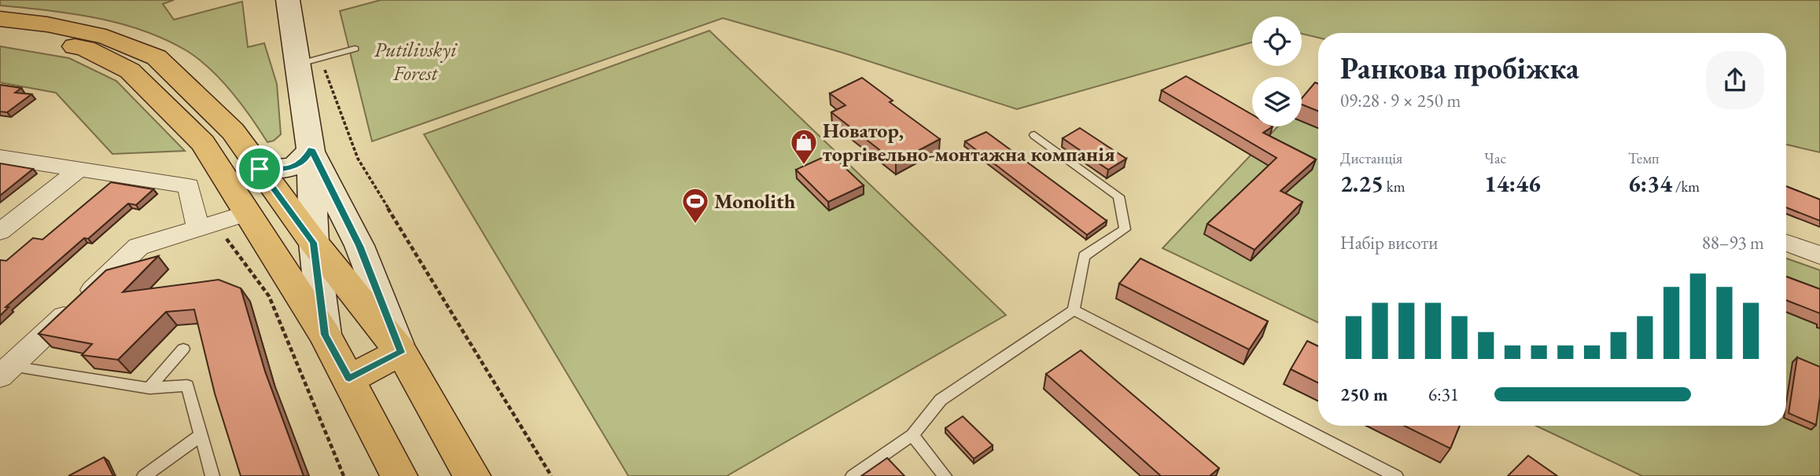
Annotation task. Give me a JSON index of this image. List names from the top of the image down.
{
  "parks": ["Putilivskyi Forest"],
  "places": {
    "shop": ["Новатор, торгівельно-монтажна компанія"],
    "sports": ["Monolith"]
  },
  "page": {
    "heading": ["Ранкова пробіжка", "09:28 · 9 × 250 m"],
    "stats": [
      ["Дистанція", "2.25 km"],
      ["Час", "14:46"],
      ["Темп", "6:34 /km"]
    ],
    "chart": ["Набір висоти", "88–93 m"],
    "list": [
      {
        "name": "250 m",
        "note": "6:31"
      }
    ]
  }
}
